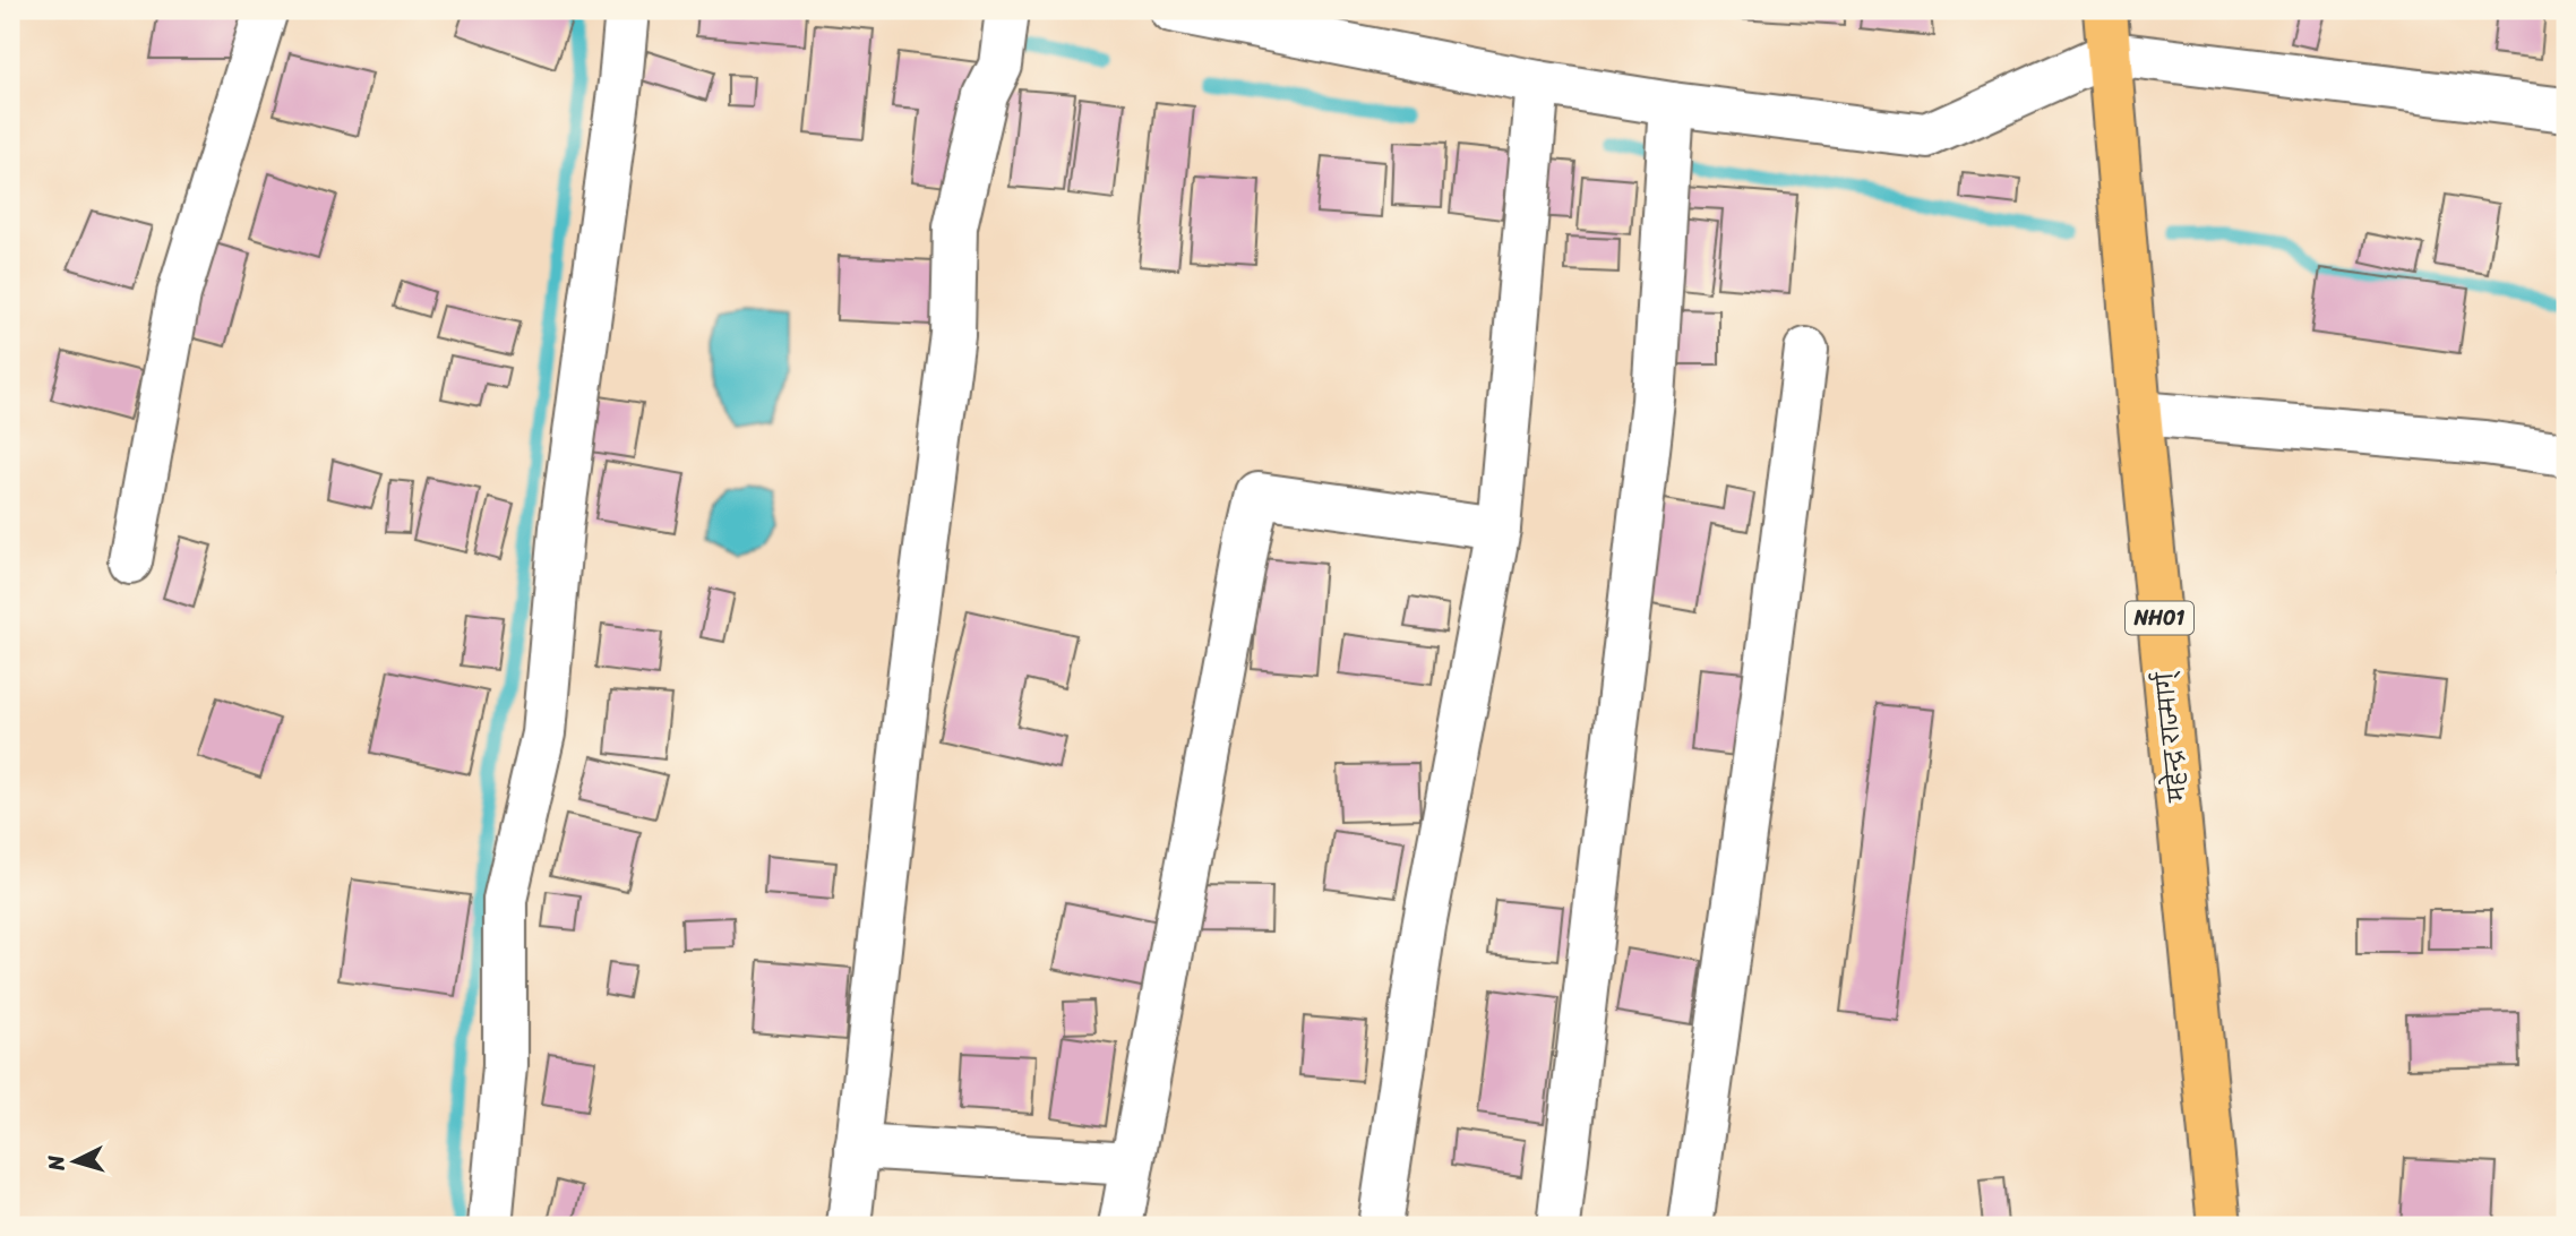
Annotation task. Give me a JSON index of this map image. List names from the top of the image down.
{
  "streets": {
    "highway": ["NH01", "महेन्द्र राज्मार्ग्"]
  },
  "north": "left"
}
